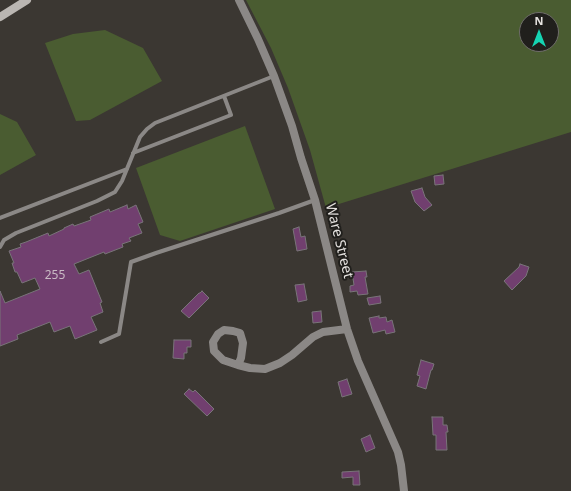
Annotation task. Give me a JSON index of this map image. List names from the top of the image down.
{
  "streets": {
    "street": ["Ware Street"]
  },
  "house_numbers": ["255"],
  "north": "top"
}
